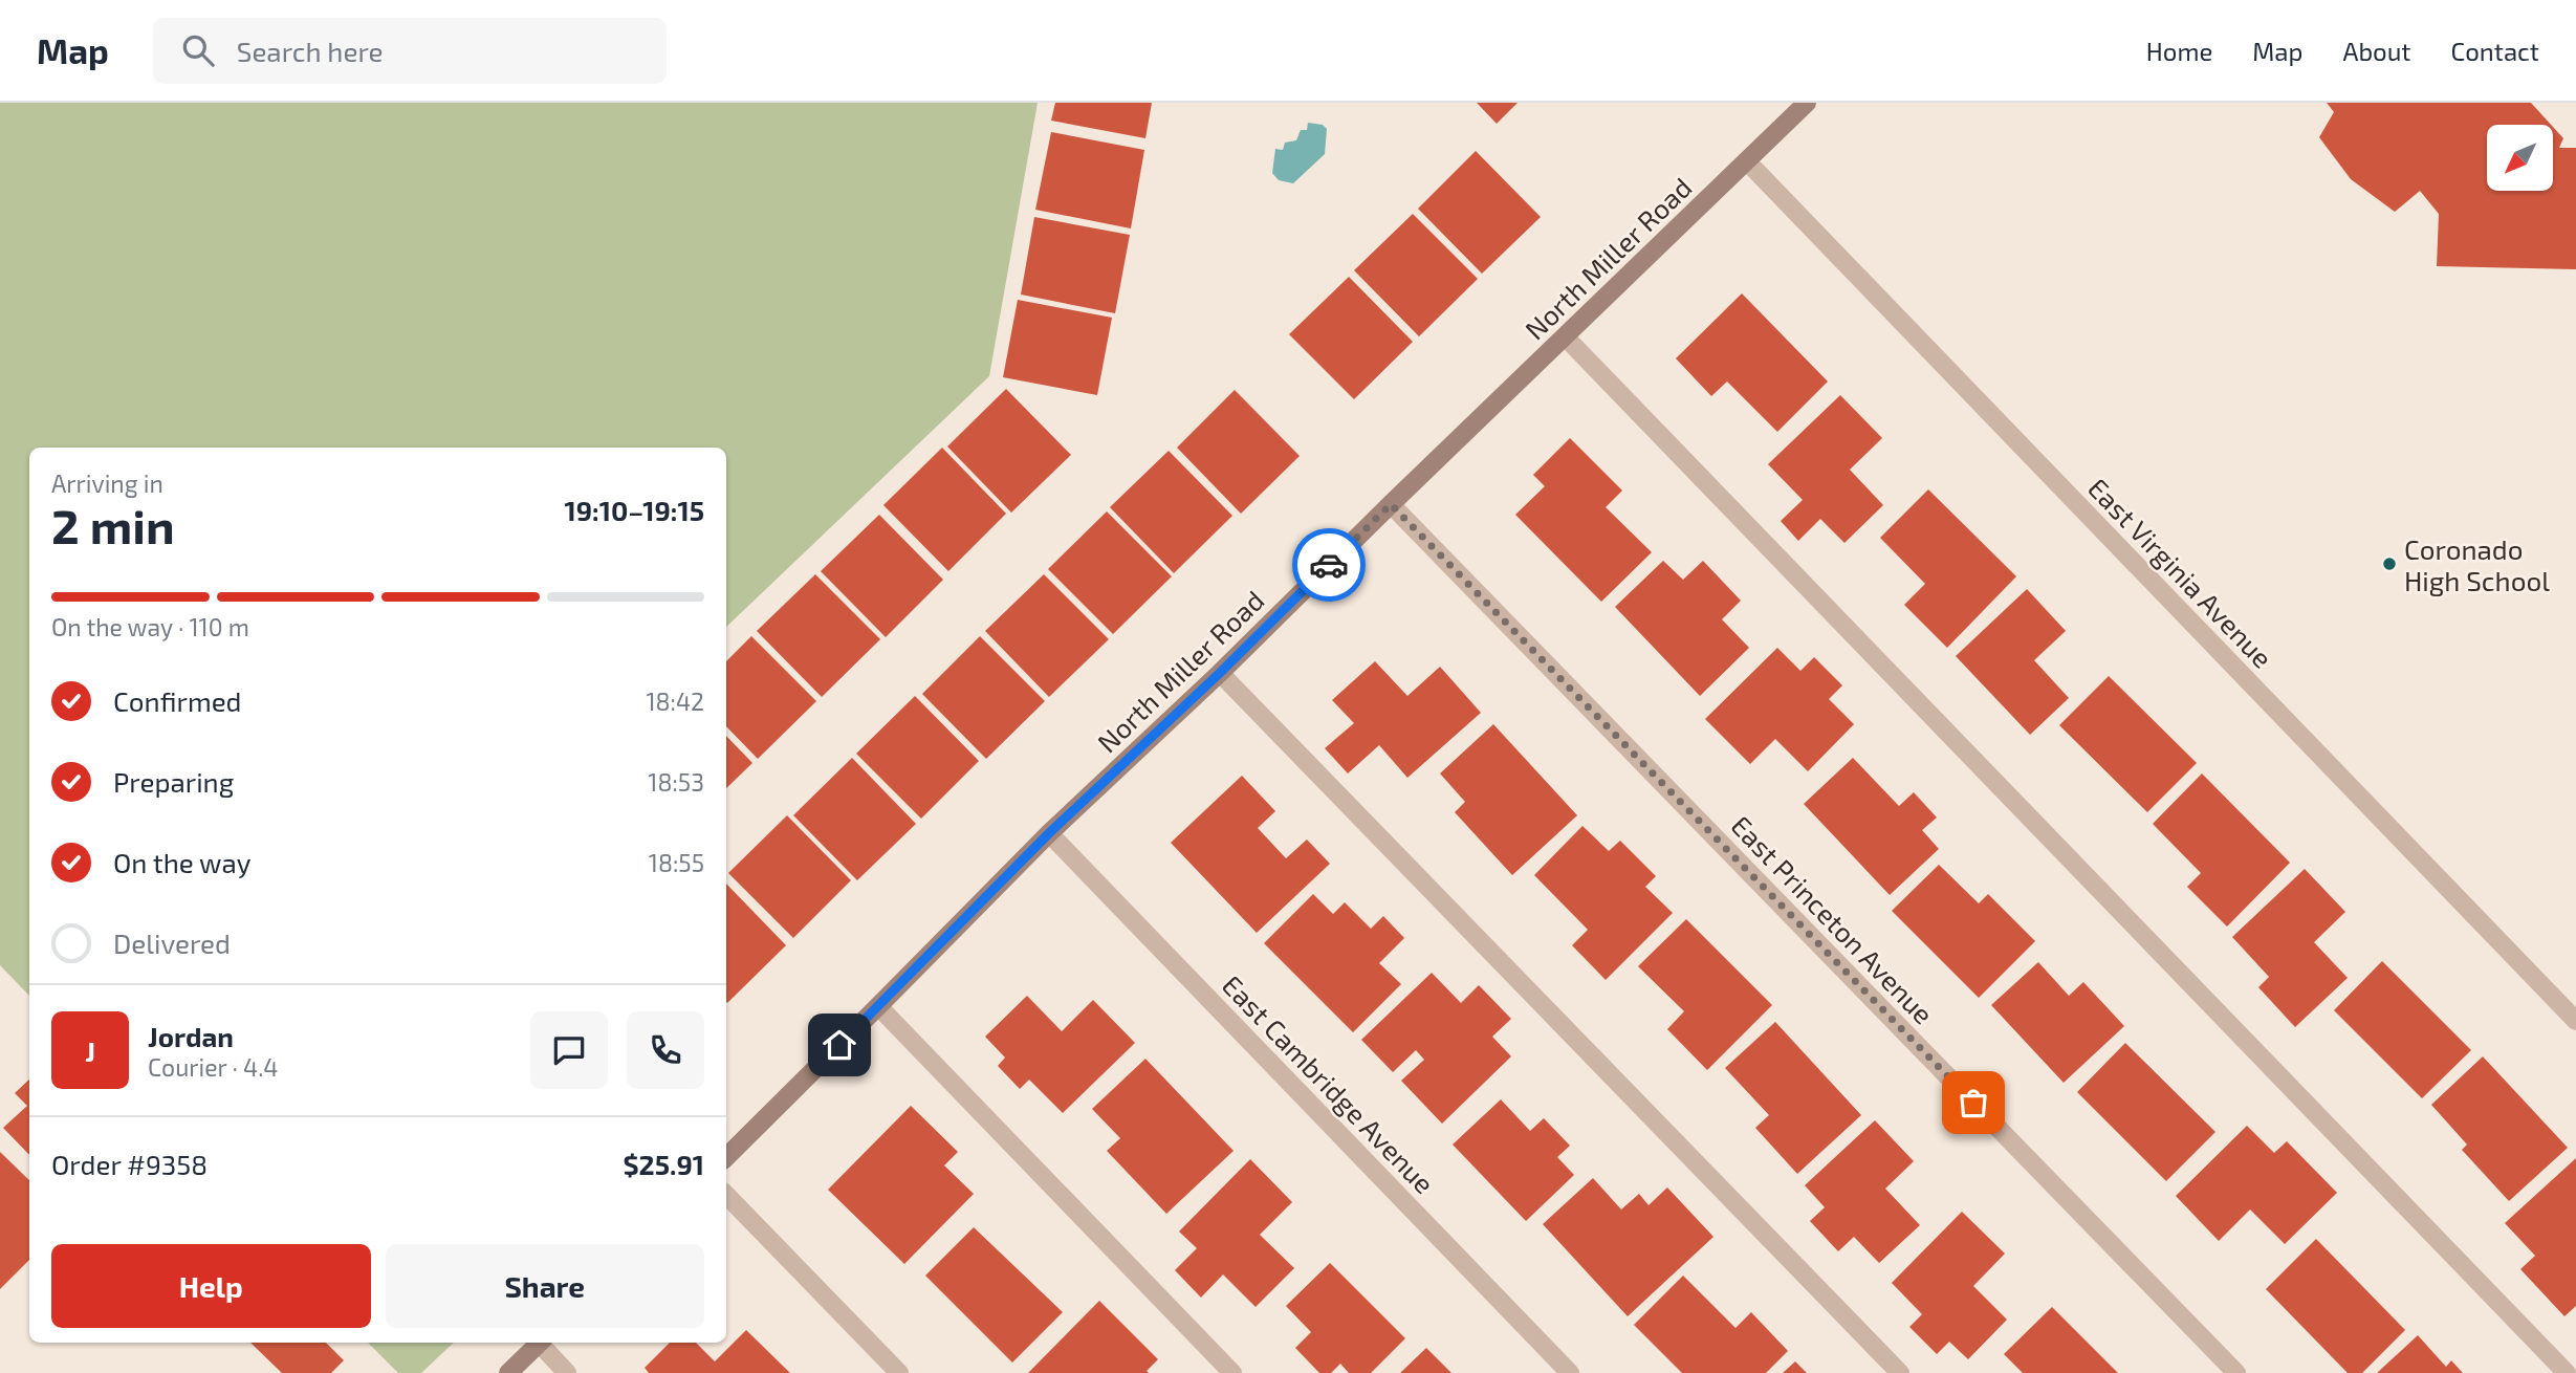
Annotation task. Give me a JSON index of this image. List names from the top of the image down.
{
  "streets": {
    "street": [
      "North Miller Road",
      "East Virginia Avenue",
      "East Princeton Avenue",
      "East Cambridge Avenue"
    ]
  },
  "crossings": [
    ["North Miller Road", "East Virginia Avenue"],
    ["North Miller Road", "East Princeton Avenue"],
    ["North Miller Road", "East Cambridge Avenue"]
  ],
  "places": ["Coronado High School"],
  "north": "bottom left",
  "page": {
    "header": "Map",
    "search": "Search here",
    "nav": [
      "Home",
      "Map",
      "About",
      "Contact"
    ],
    "heading": ["2 min", "Arriving in", "19:10–19:15"],
    "panel": [
      "Jordan",
      "Courier · 4.4",
      "Order #9358",
      "$25.91"
    ],
    "bar": "On the way · 110 m",
    "list": [
      ["Confirmed", "18:42"],
      ["Preparing", "18:53"],
      ["On the way", "18:55"],
      "Delivered"
    ],
    "round": "J",
    "buttons": ["Help", "Share"]
  }
}
